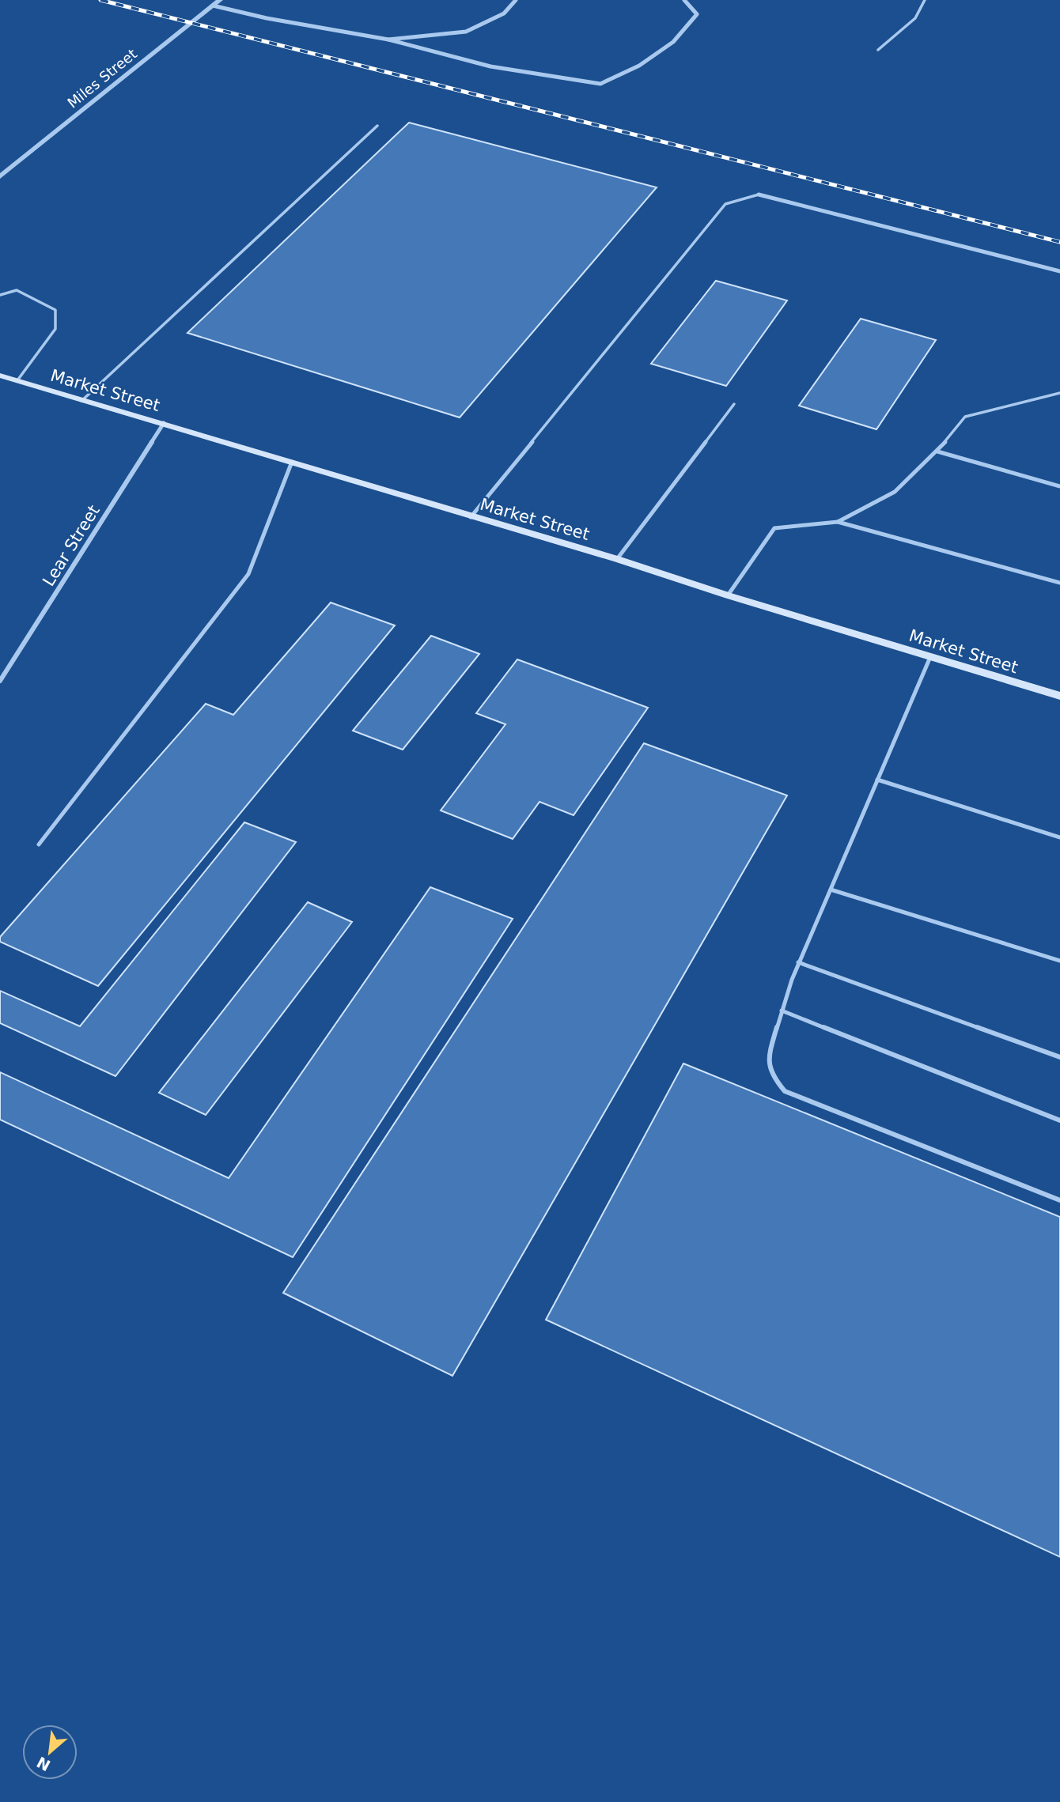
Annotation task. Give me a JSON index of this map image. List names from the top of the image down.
{
  "streets": {
    "main road": ["Market Street"],
    "street": ["Miles Street", "Lear Street"]
  },
  "crossings": [
    ["Market Street", "Lear Street"]
  ],
  "north": "bottom left"
}
